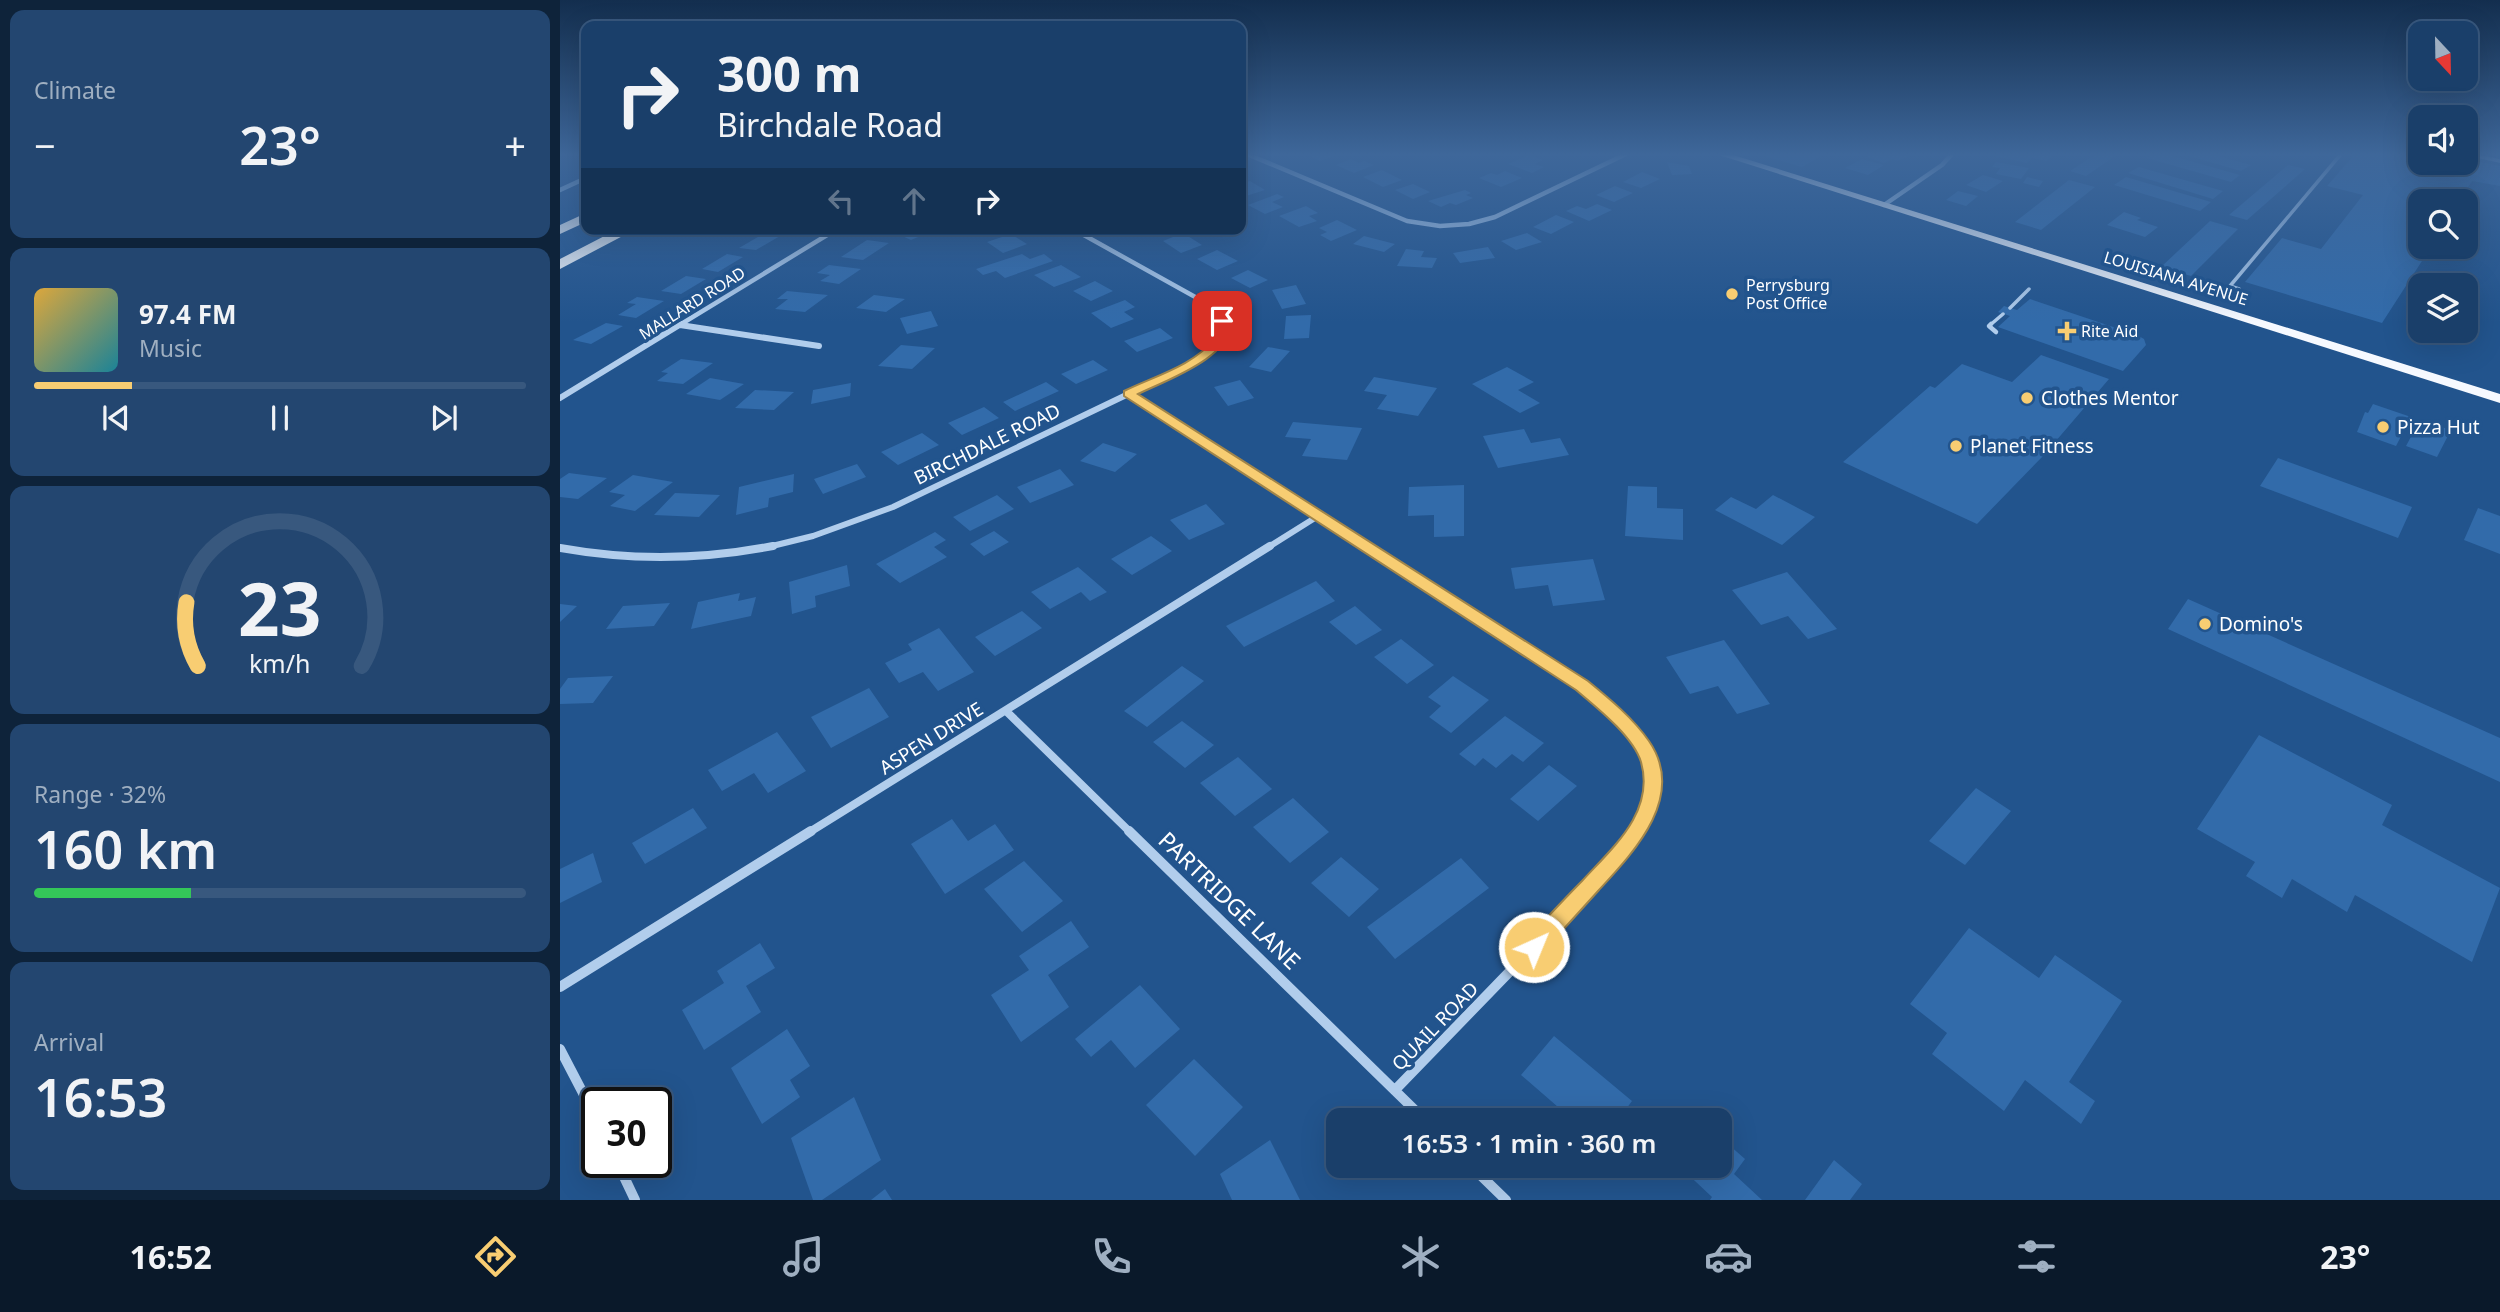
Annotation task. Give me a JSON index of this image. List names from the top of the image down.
{
  "streets": {
    "main road": ["LOUISIANA AVENUE"],
    "street": [
      "MALLARD ROAD",
      "BIRCHDALE ROAD",
      "ASPEN DRIVE",
      "PARTRIDGE LANE",
      "QUAIL ROAD"
    ]
  },
  "crossings": [
    ["BIRCHDALE ROAD", "QUAIL ROAD"],
    ["ASPEN DRIVE", "PARTRIDGE LANE"],
    ["ASPEN DRIVE", "QUAIL ROAD"],
    ["PARTRIDGE LANE", "QUAIL ROAD"]
  ],
  "places": {
    "other": [
      "Perrysburg Post Office",
      "Clothes Mentor",
      "Pizza Hut",
      "Planet Fitness",
      "Domino's"
    ],
    "health": ["Rite Aid"]
  },
  "north": "bottom",
  "page": {
    "tile": [
      "Climate",
      ["Range · 32%", "160 km"],
      ["Arrival", "16:53"]
    ],
    "turn": ["300 m", "Birchdale Road"],
    "heat": ["−", "23°", "+"],
    "song": ["97.4 FM", "Music"],
    "limit": "30",
    "trip": "16:53 · 1 min · 360 m",
    "tabs": ["16:52", "23°"],
    "gauge": ["23", "km/h"]
  }
}
